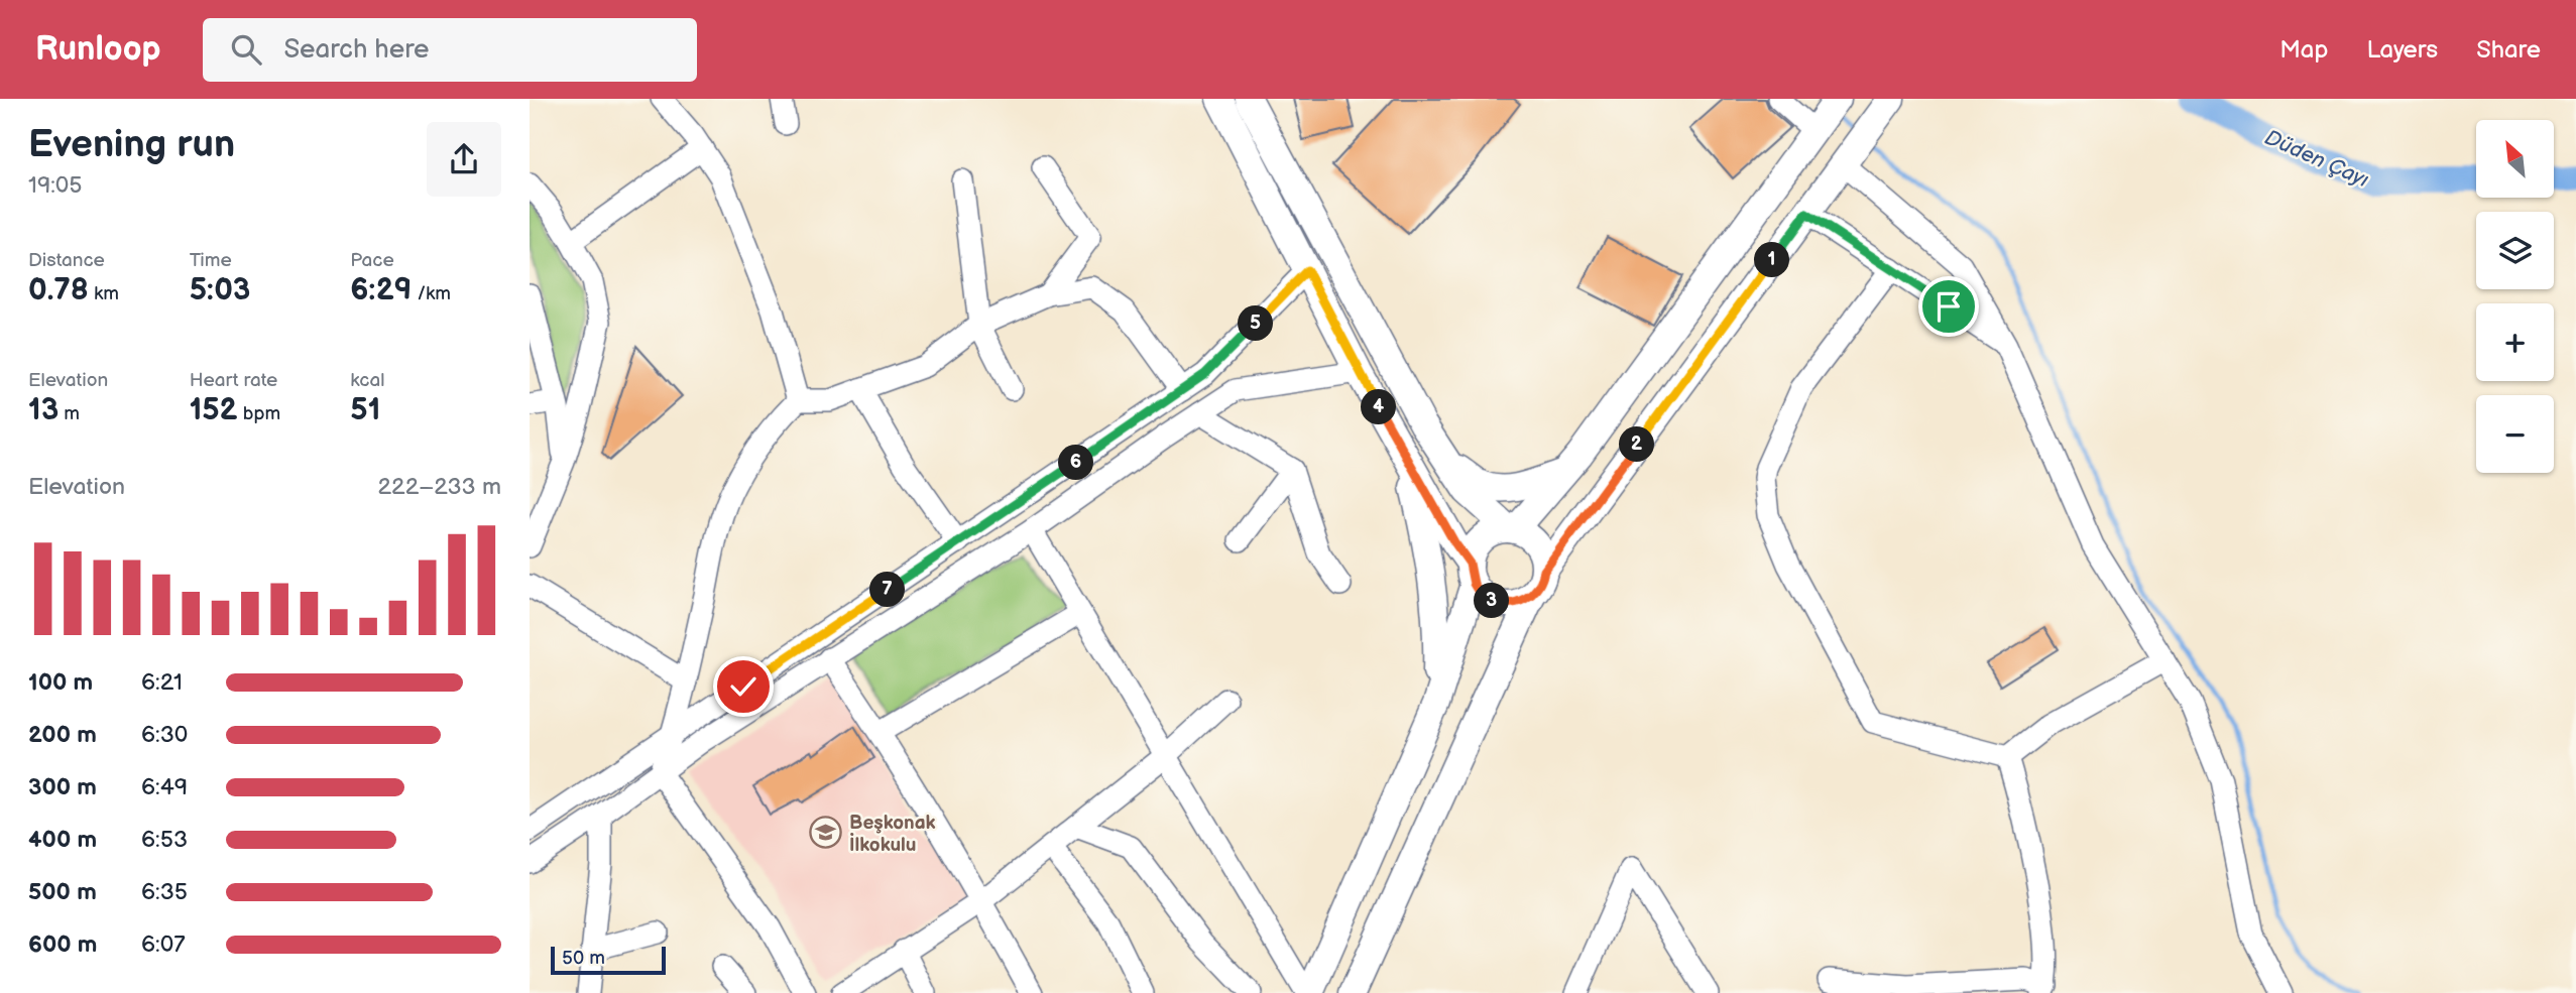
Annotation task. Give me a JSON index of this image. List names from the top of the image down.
{
  "water": ["Düden Çayı"],
  "places": {
    "school or university": ["Beşkonak İlkokulu"]
  },
  "scale_bar": "50 m",
  "north": "top left",
  "page": {
    "header": "Runloop",
    "search": "Search here",
    "nav": ["Map", "Layers", "Share"],
    "heading": ["Evening run", "19:05"],
    "map_buttons": ["+", "−"],
    "stats": [
      ["Distance", "0.78 km"],
      ["Time", "5:03"],
      ["Pace", "6:29 /km"],
      ["Elevation", "13 m"],
      ["Heart rate", "152 bpm"],
      ["kcal", "51"]
    ],
    "pins": [
      "1",
      "5",
      "4",
      "2",
      "6",
      "7",
      "3"
    ],
    "chart": ["Elevation", "222–233 m"],
    "list": [
      {
        "name": "100 m",
        "note": "6:21"
      },
      {
        "name": "200 m",
        "note": "6:30"
      },
      {
        "name": "300 m",
        "note": "6:49"
      },
      {
        "name": "400 m",
        "note": "6:53"
      },
      {
        "name": "500 m",
        "note": "6:35"
      },
      {
        "name": "600 m",
        "note": "6:07"
      }
    ],
    "scale": "50 m"
  }
}
